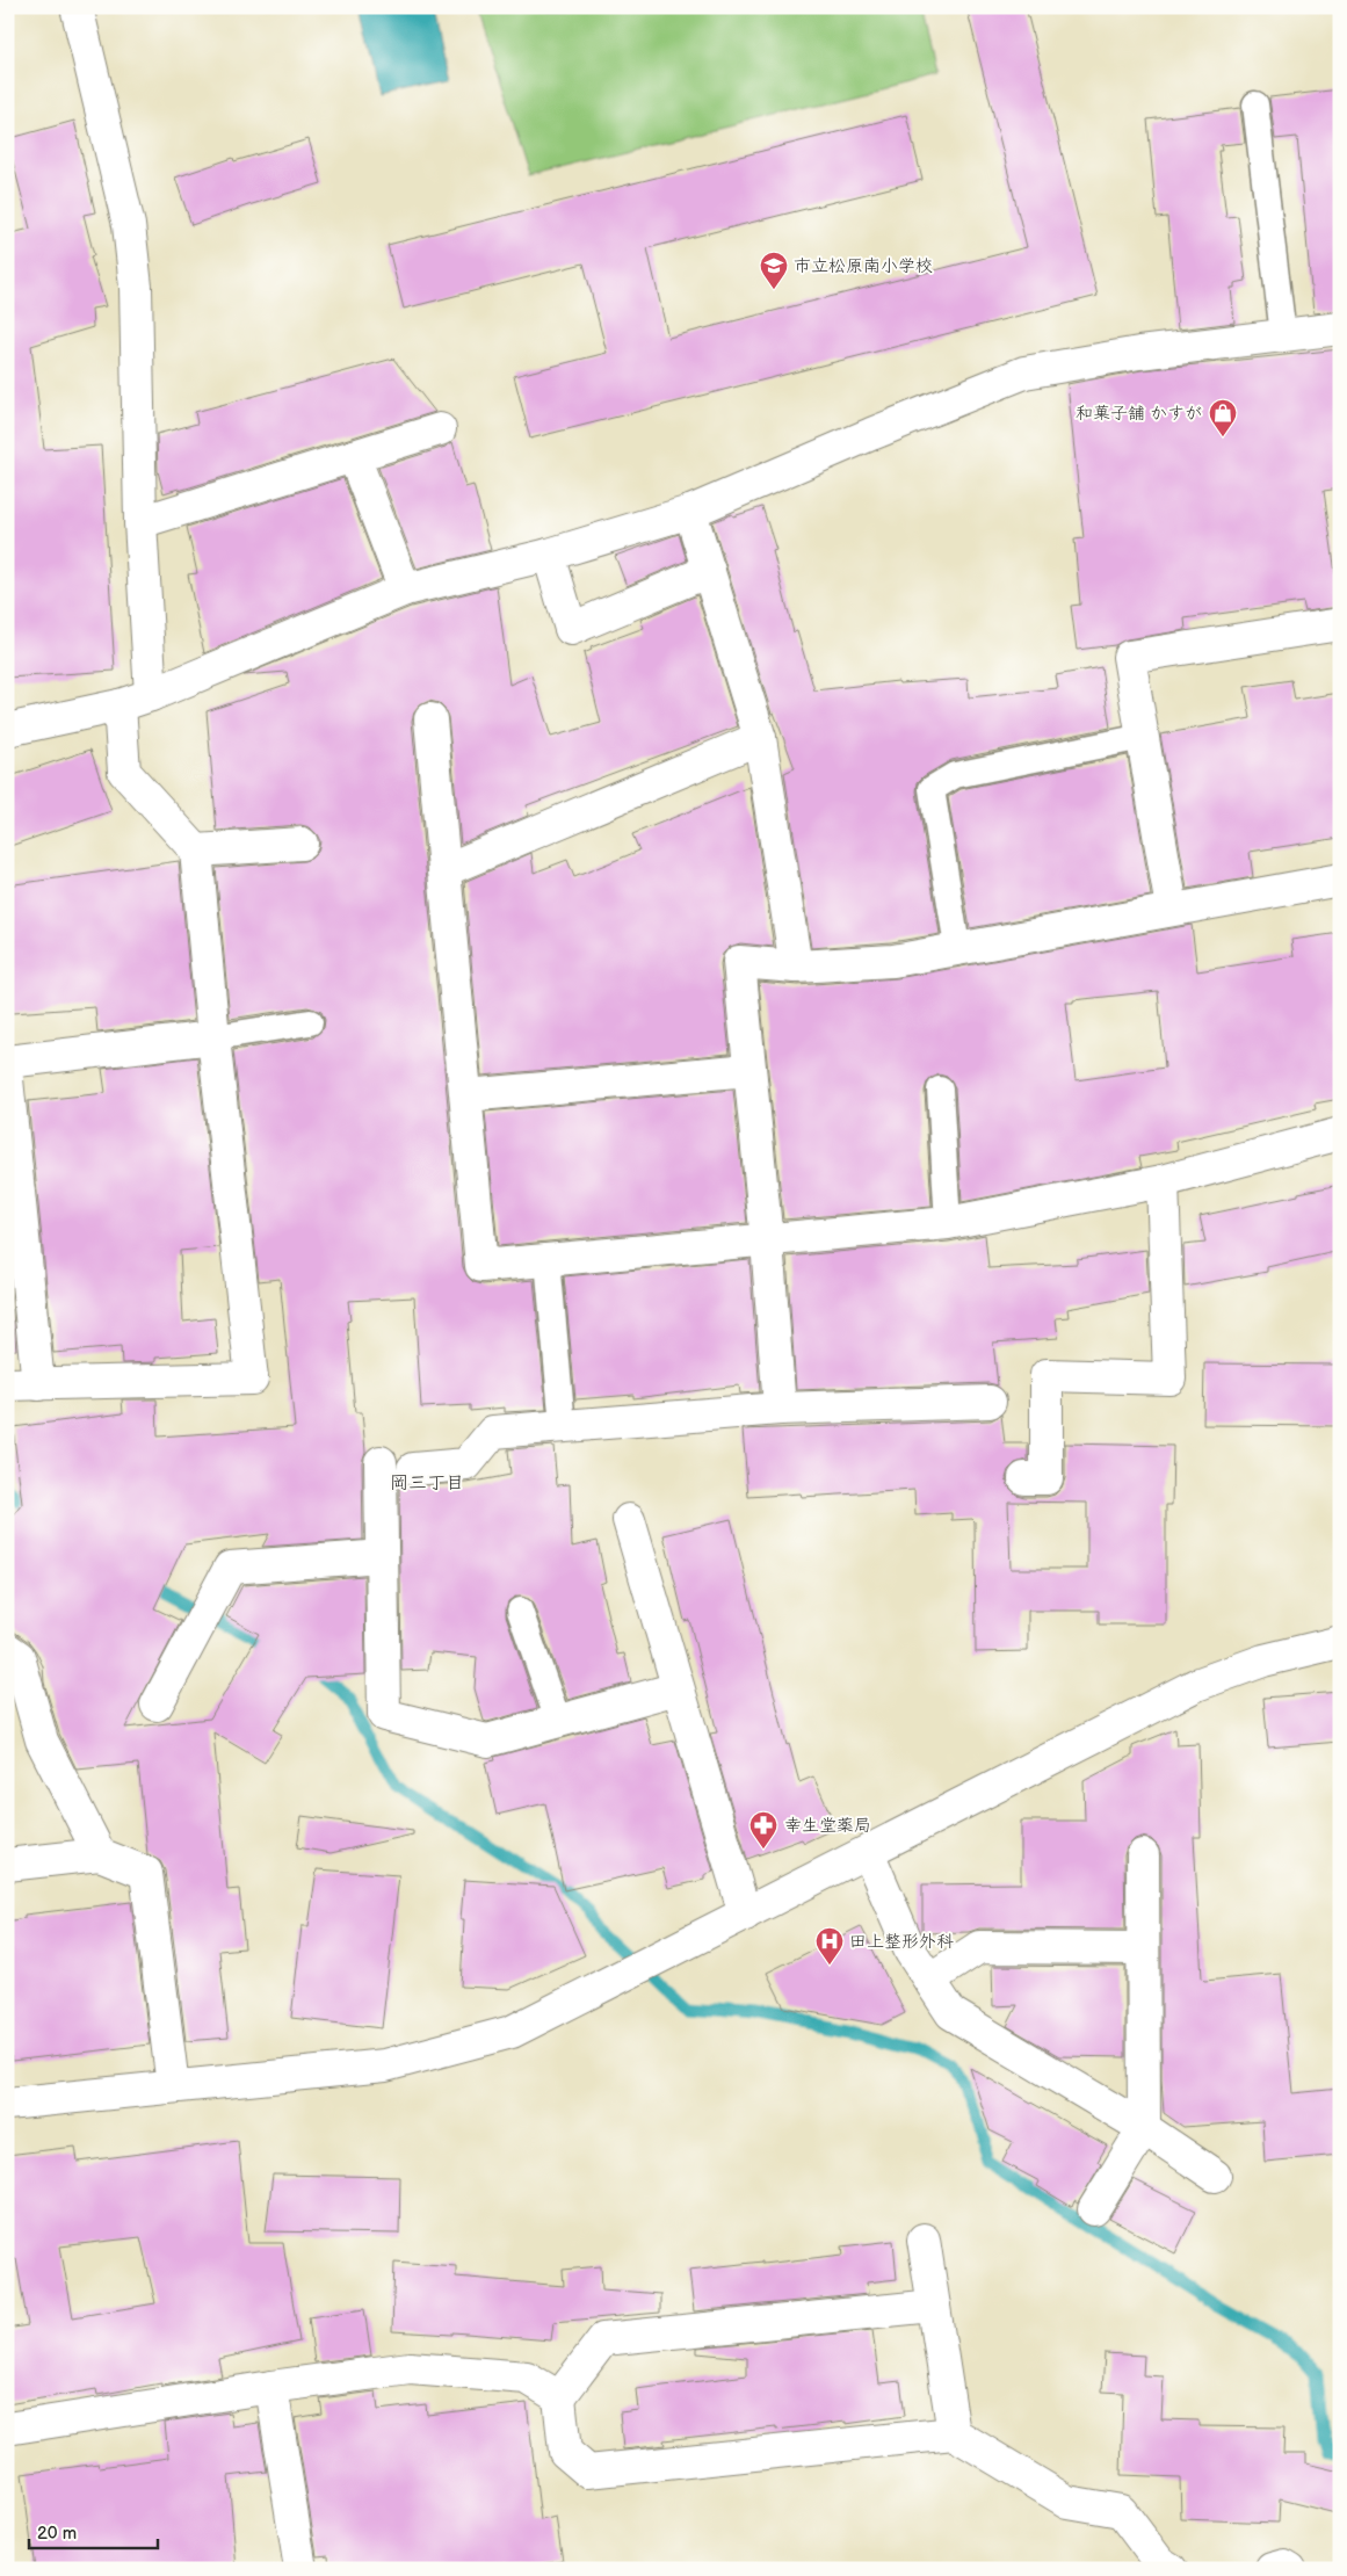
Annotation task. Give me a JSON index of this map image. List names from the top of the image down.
{
  "districts": ["岡三丁目"],
  "places": {
    "school or university": ["市立松原南小学校"],
    "shop": ["和菓子舗 かすが"],
    "pharmacy": ["幸生堂薬局"],
    "hospital": ["田上整形外科"]
  },
  "scale_bar": "20 m"
}
